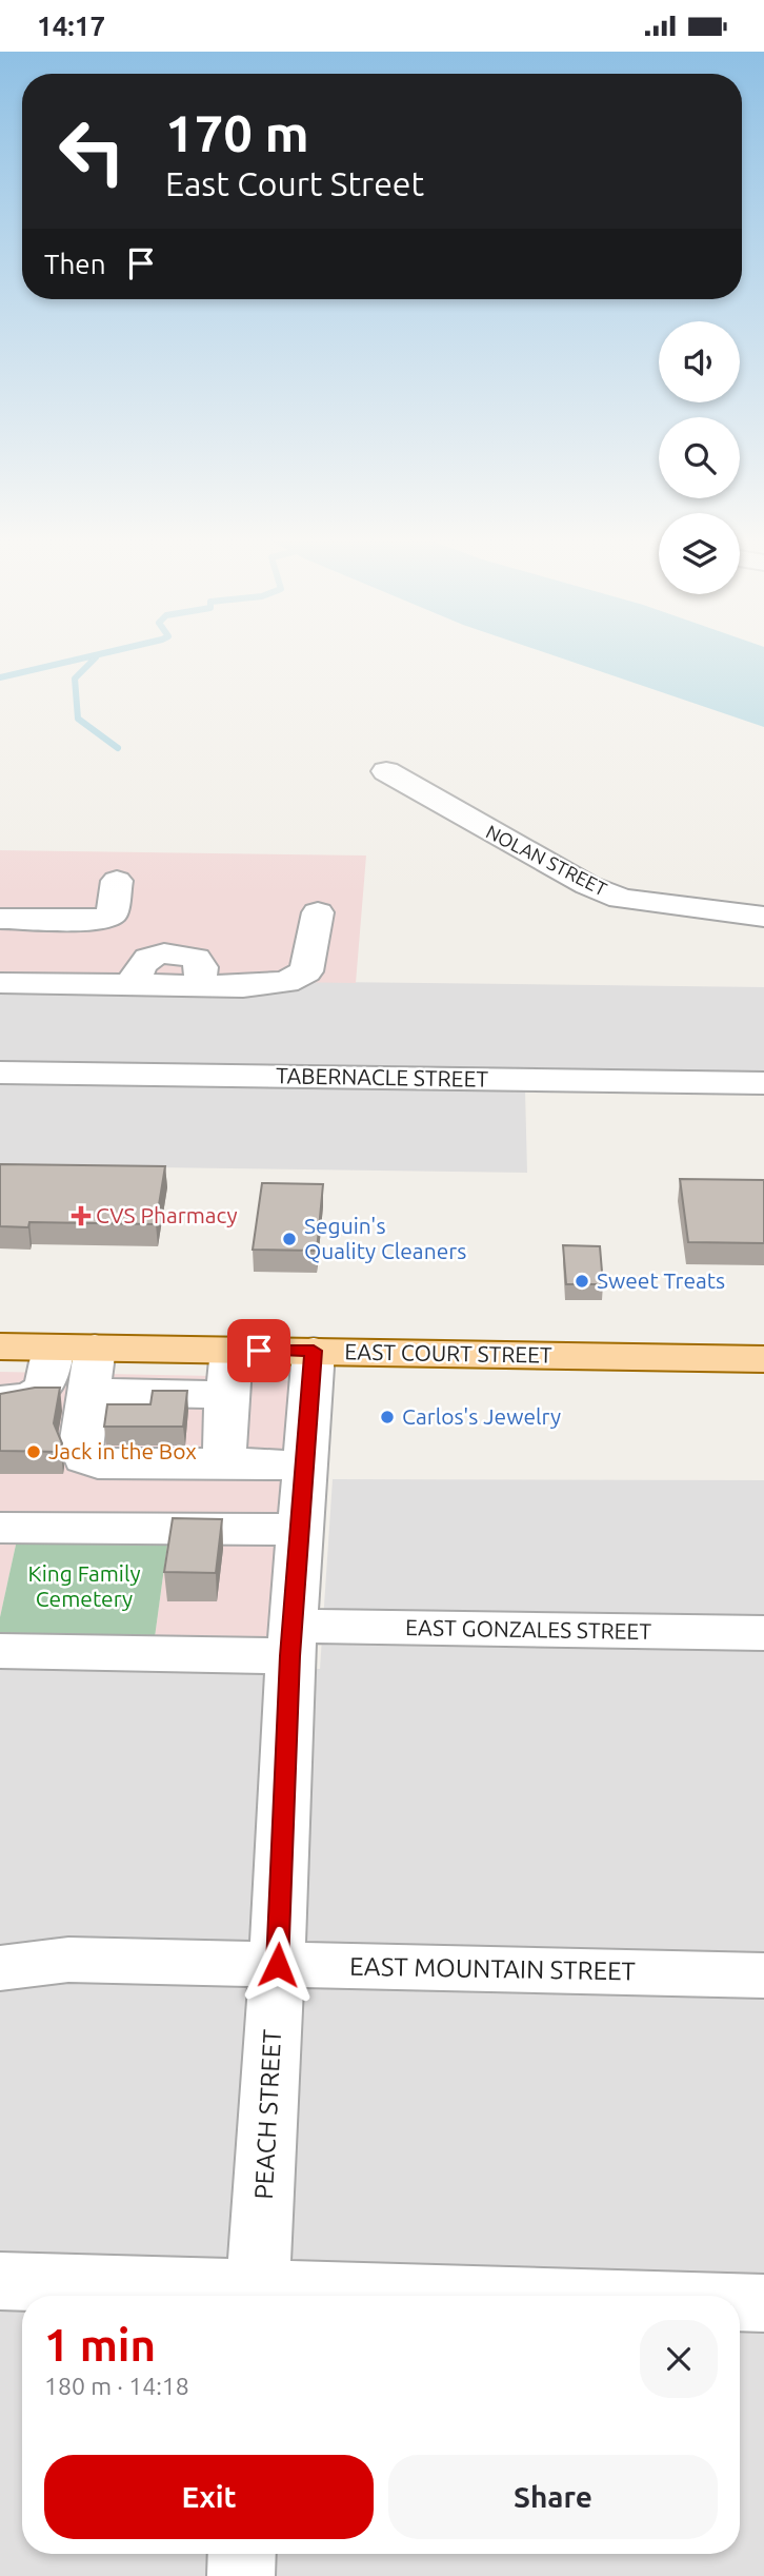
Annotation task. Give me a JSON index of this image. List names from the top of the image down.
{
  "streets": {
    "main road": ["EAST COURT STREET"],
    "street": [
      "NOLAN STREET",
      "TABERNACLE STREET",
      "EAST GONZALES STREET",
      "EAST MOUNTAIN STREET",
      "PEACH STREET"
    ]
  },
  "crossings": [
    ["EAST COURT STREET", "PEACH STREET"],
    ["EAST GONZALES STREET", "PEACH STREET"],
    ["EAST MOUNTAIN STREET", "PEACH STREET"]
  ],
  "parks": ["King Family Cemetery"],
  "places": {
    "health": ["CVS Pharmacy"],
    "other": [
      "Seguin's Quality Cleaners",
      "Sweet Treats",
      "Carlos's Jewelry",
      "Jack in the Box"
    ]
  },
  "page": {
    "status": "14:17",
    "turn": ["170 m", "East Court Street"],
    "then": "Then",
    "heading": ["1 min", "180 m · 14:18"],
    "buttons": ["Exit", "Share"]
  }
}
